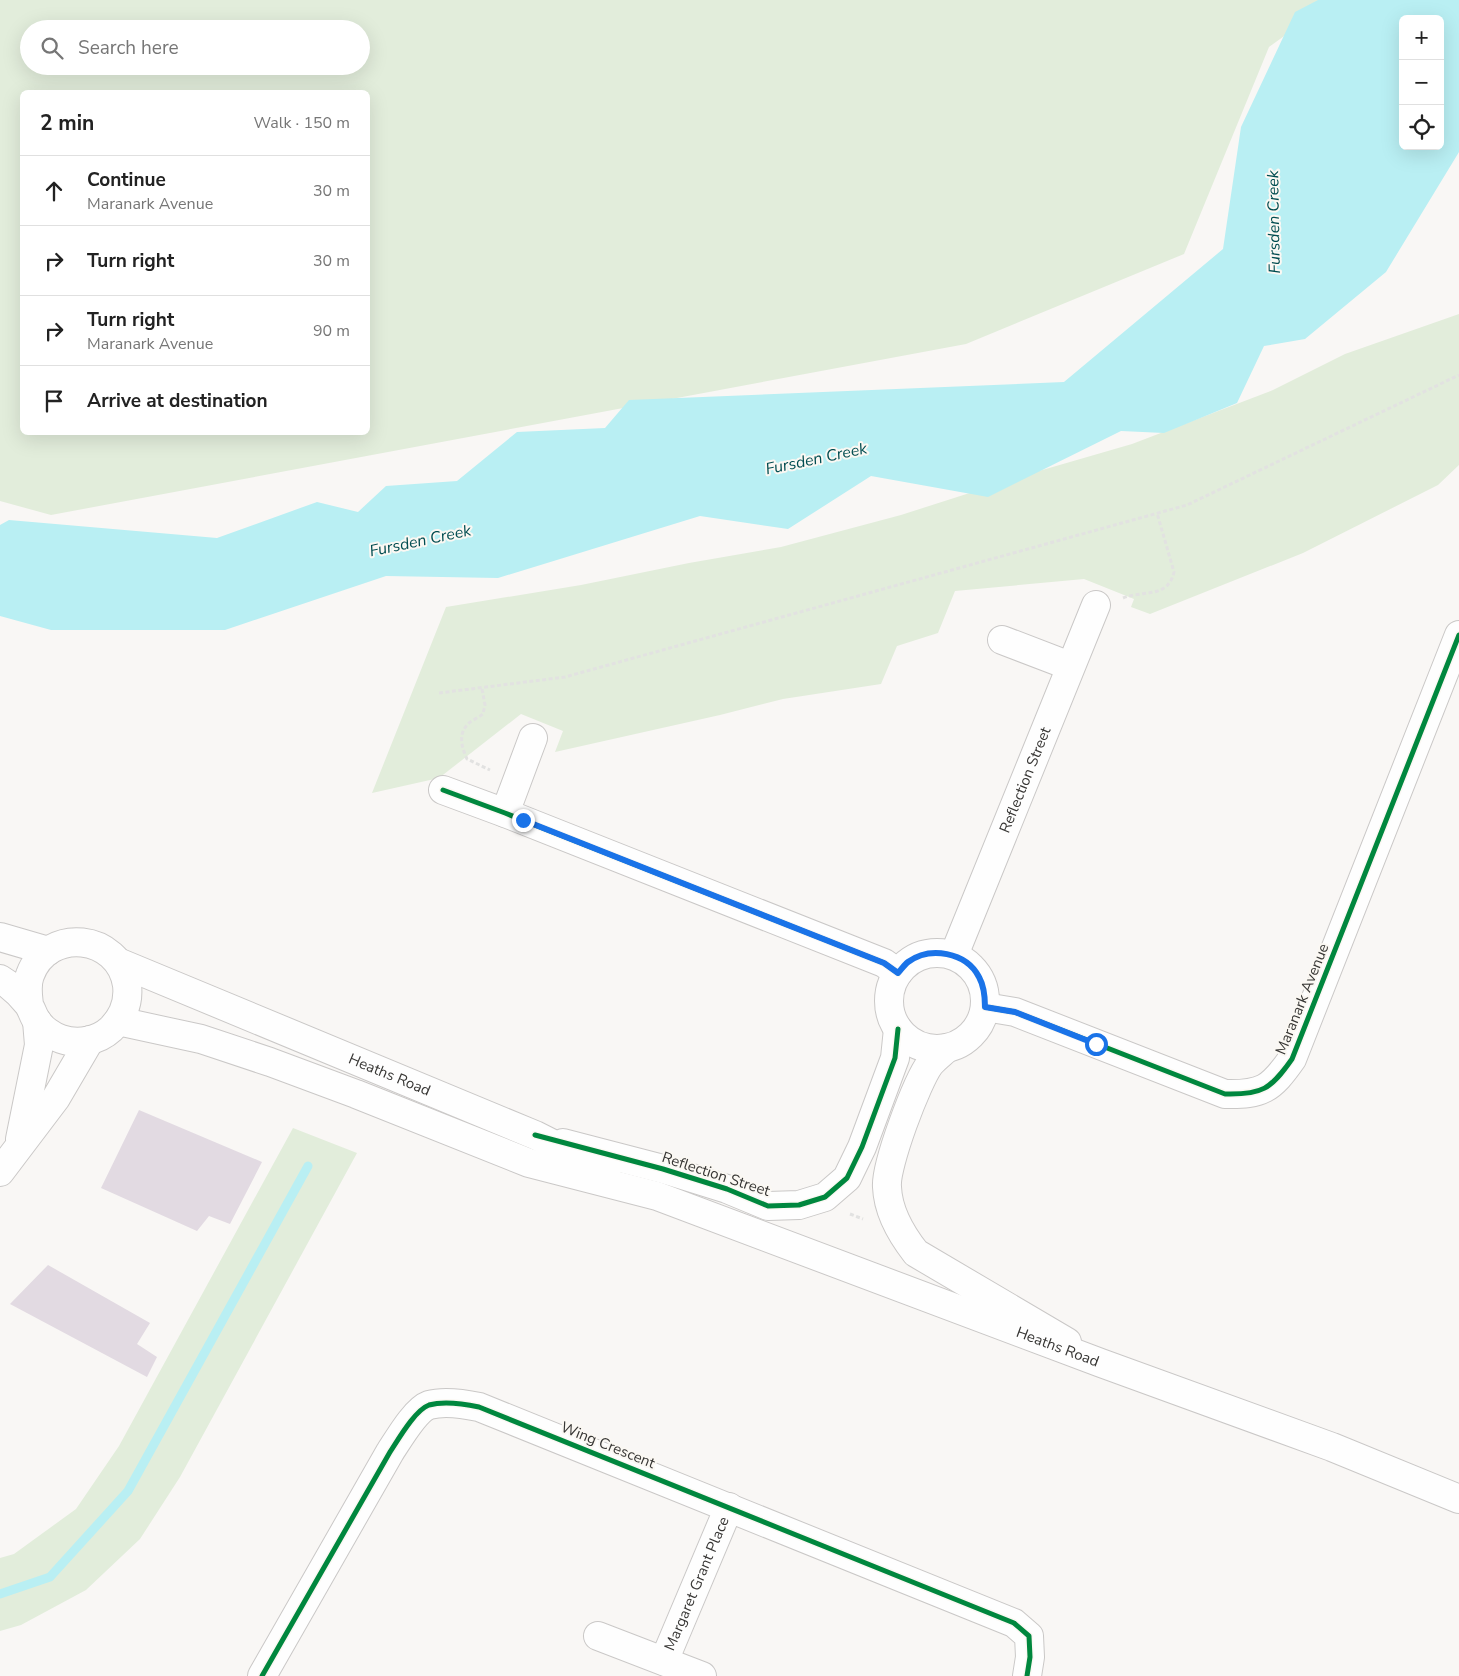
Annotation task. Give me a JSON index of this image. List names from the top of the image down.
{
  "streets": {
    "street": [
      "Reflection Street",
      "Maranark Avenue",
      "Heaths Road",
      "Wing Crescent",
      "Margaret Grant Place"
    ]
  },
  "crossings": [
    ["Reflection Street", "Maranark Avenue"],
    ["Reflection Street", "Heaths Road"],
    ["Wing Crescent", "Margaret Grant Place"]
  ],
  "water": ["Fursden Creek"],
  "page": {
    "map_buttons": ["+", "−"],
    "search": "Search here",
    "heading": ["2 min", "Walk · 150 m"],
    "list": [
      ["Continue", "Maranark Avenue", "30 m"],
      ["Turn right", "30 m"],
      ["Turn right", "Maranark Avenue", "90 m"],
      "Arrive at destination"
    ]
  }
}
